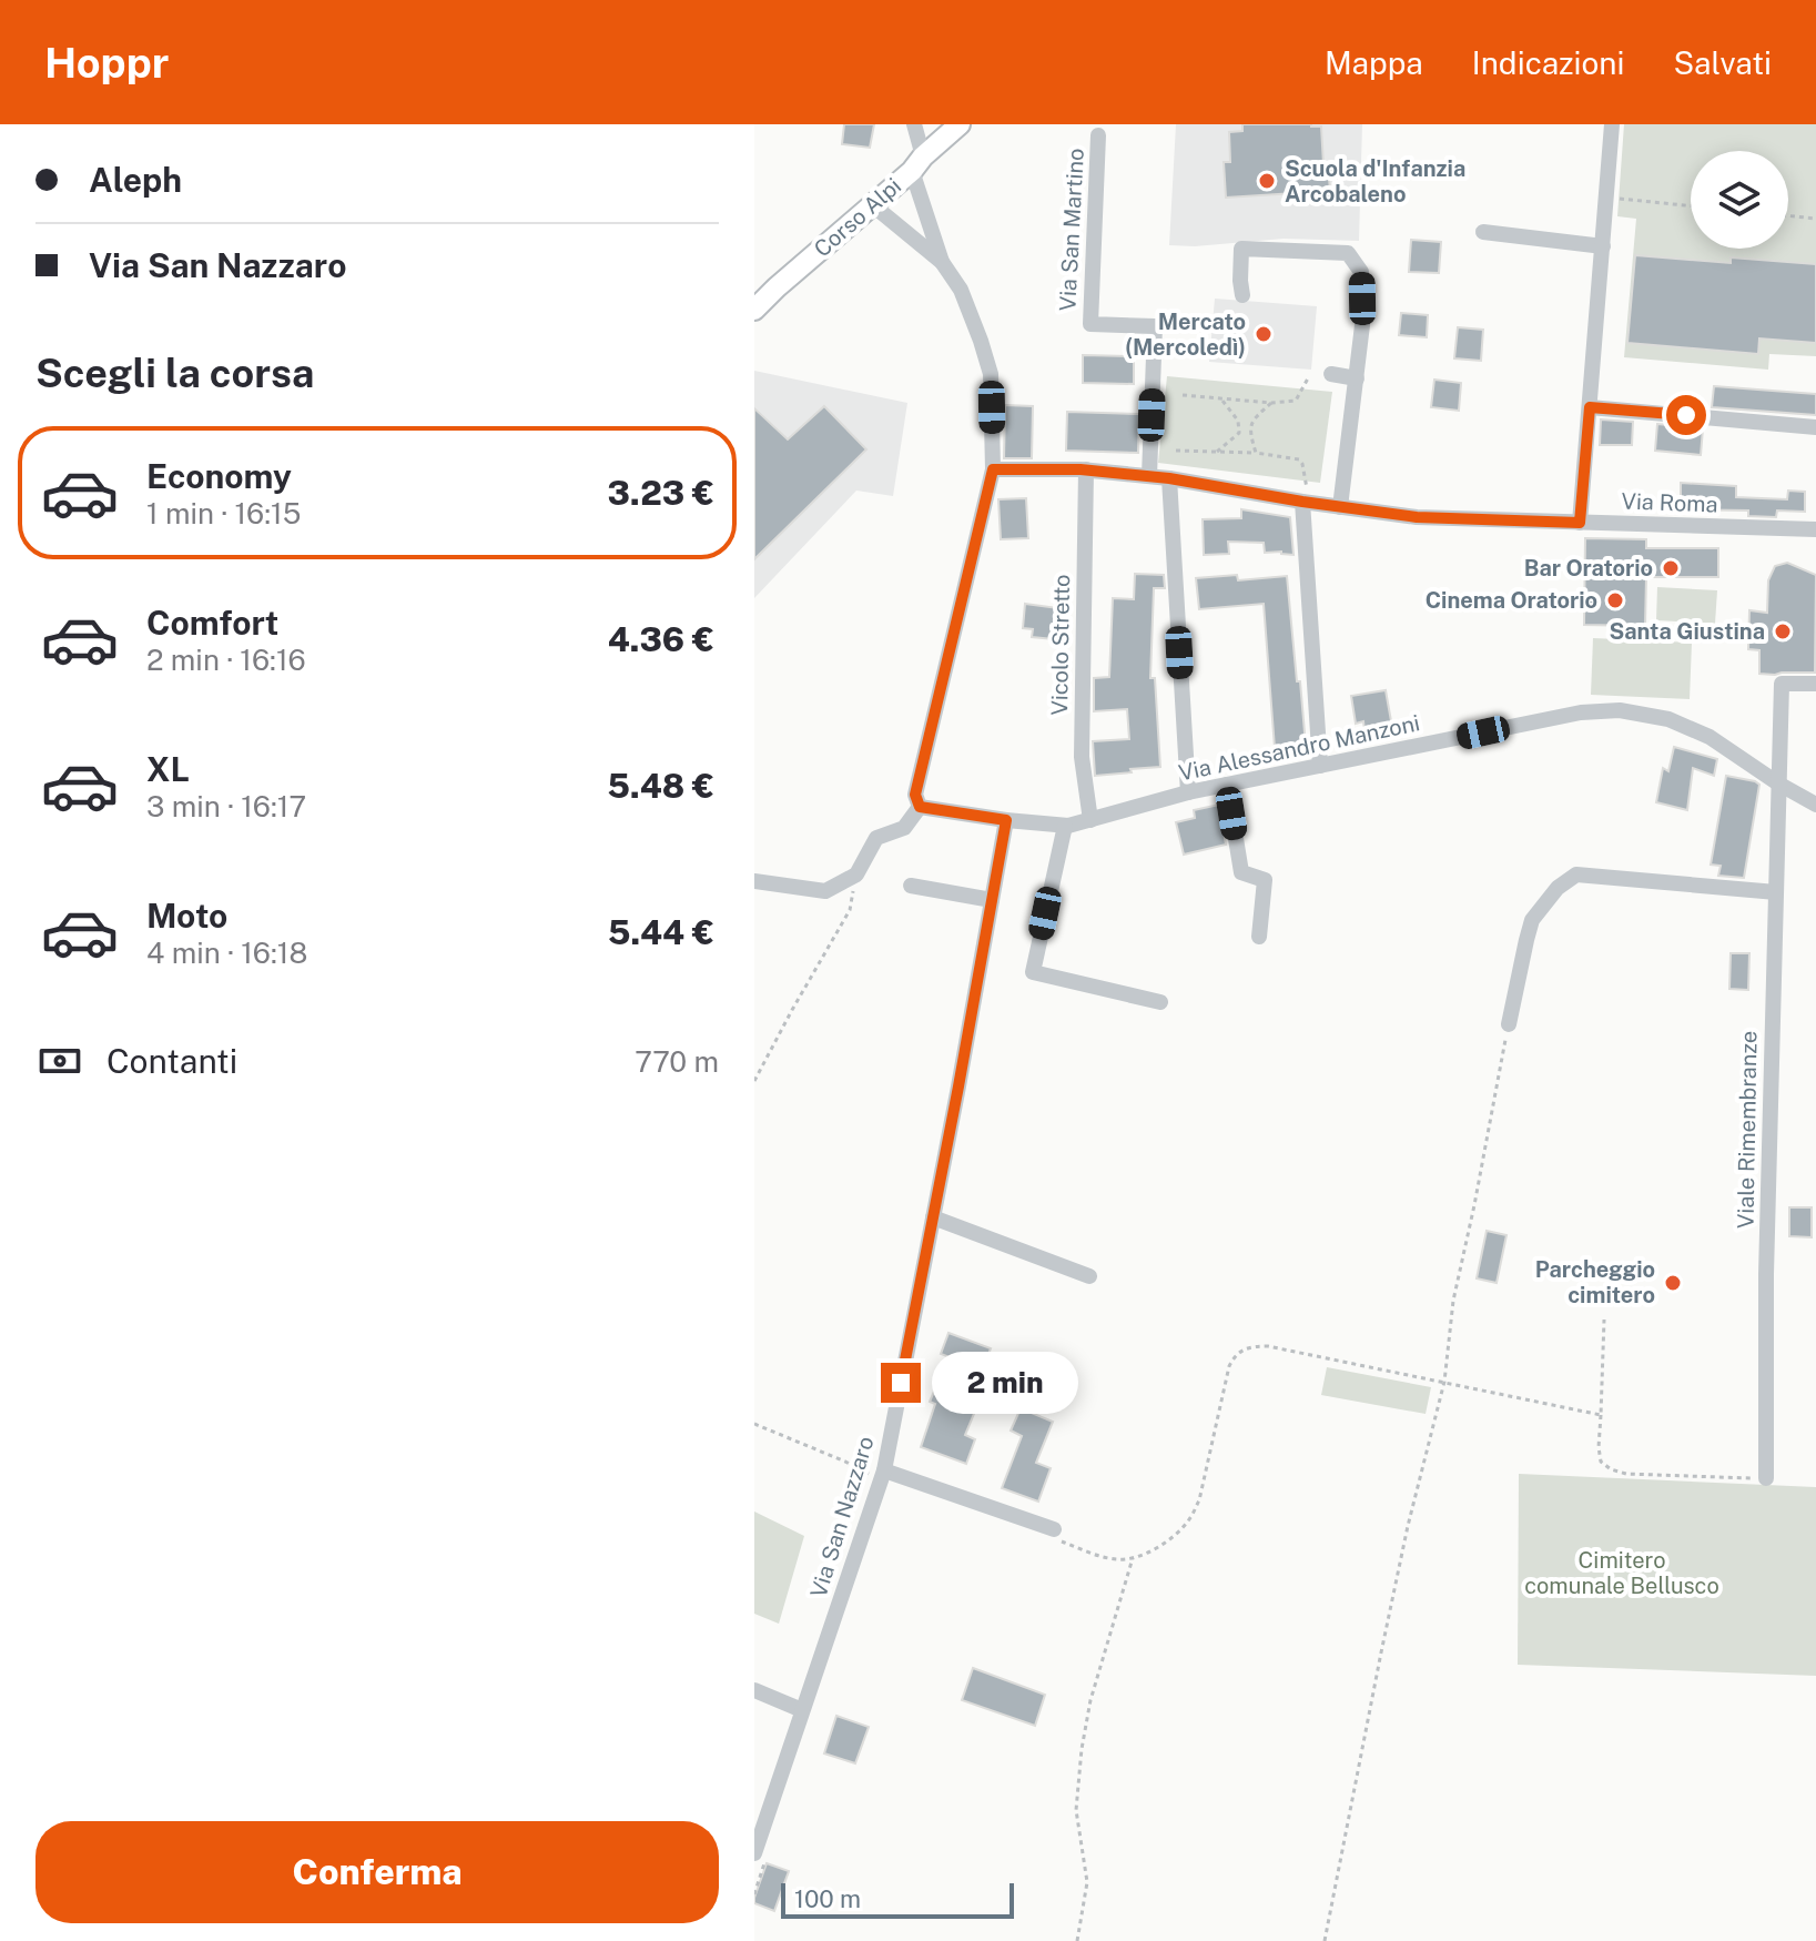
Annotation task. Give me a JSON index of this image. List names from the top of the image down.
{
  "streets": {
    "main road": ["Corso Alpi"],
    "street": [
      "Via San Martino",
      "Via Roma",
      "Vicolo Stretto",
      "Via Alessandro Manzoni",
      "Viale Rimembranze",
      "Via San Nazzaro"
    ]
  },
  "crossings": [
    ["Via San Martino", "Via Roma"],
    ["Via Roma", "Vicolo Stretto"],
    ["Vicolo Stretto", "Via Alessandro Manzoni"],
    ["Via Alessandro Manzoni", "Viale Rimembranze"],
    ["Via Alessandro Manzoni", "Via San Nazzaro"]
  ],
  "parks": ["Cimitero comunale Bellusco"],
  "places": [
    "Scuola d'Infanzia Arcobaleno",
    "Mercato (Mercoledì)",
    "Bar Oratorio",
    "Cinema Oratorio",
    "Santa Giustina",
    "Parcheggio cimitero"
  ],
  "scale_bar": "100 m",
  "page": {
    "header": "Hoppr",
    "nav": ["Mappa", "Indicazioni", "Salvati"],
    "banner": ["Aleph", "Via San Nazzaro"],
    "heading": "Scegli la corsa",
    "list": [
      {
        "name": "Economy",
        "note": "1 min · 16:15",
        "value": "3.23 €"
      },
      {
        "name": "Comfort",
        "note": "2 min · 16:16",
        "value": "4.36 €"
      },
      {
        "name": "XL",
        "note": "3 min · 16:17",
        "value": "5.48 €"
      },
      {
        "name": "Moto",
        "note": "4 min · 16:18",
        "value": "5.44 €"
      }
    ],
    "pay": ["Contanti", "770 m"],
    "bubble": "2 min",
    "buttons": "Conferma",
    "scale": "100 m"
  }
}
